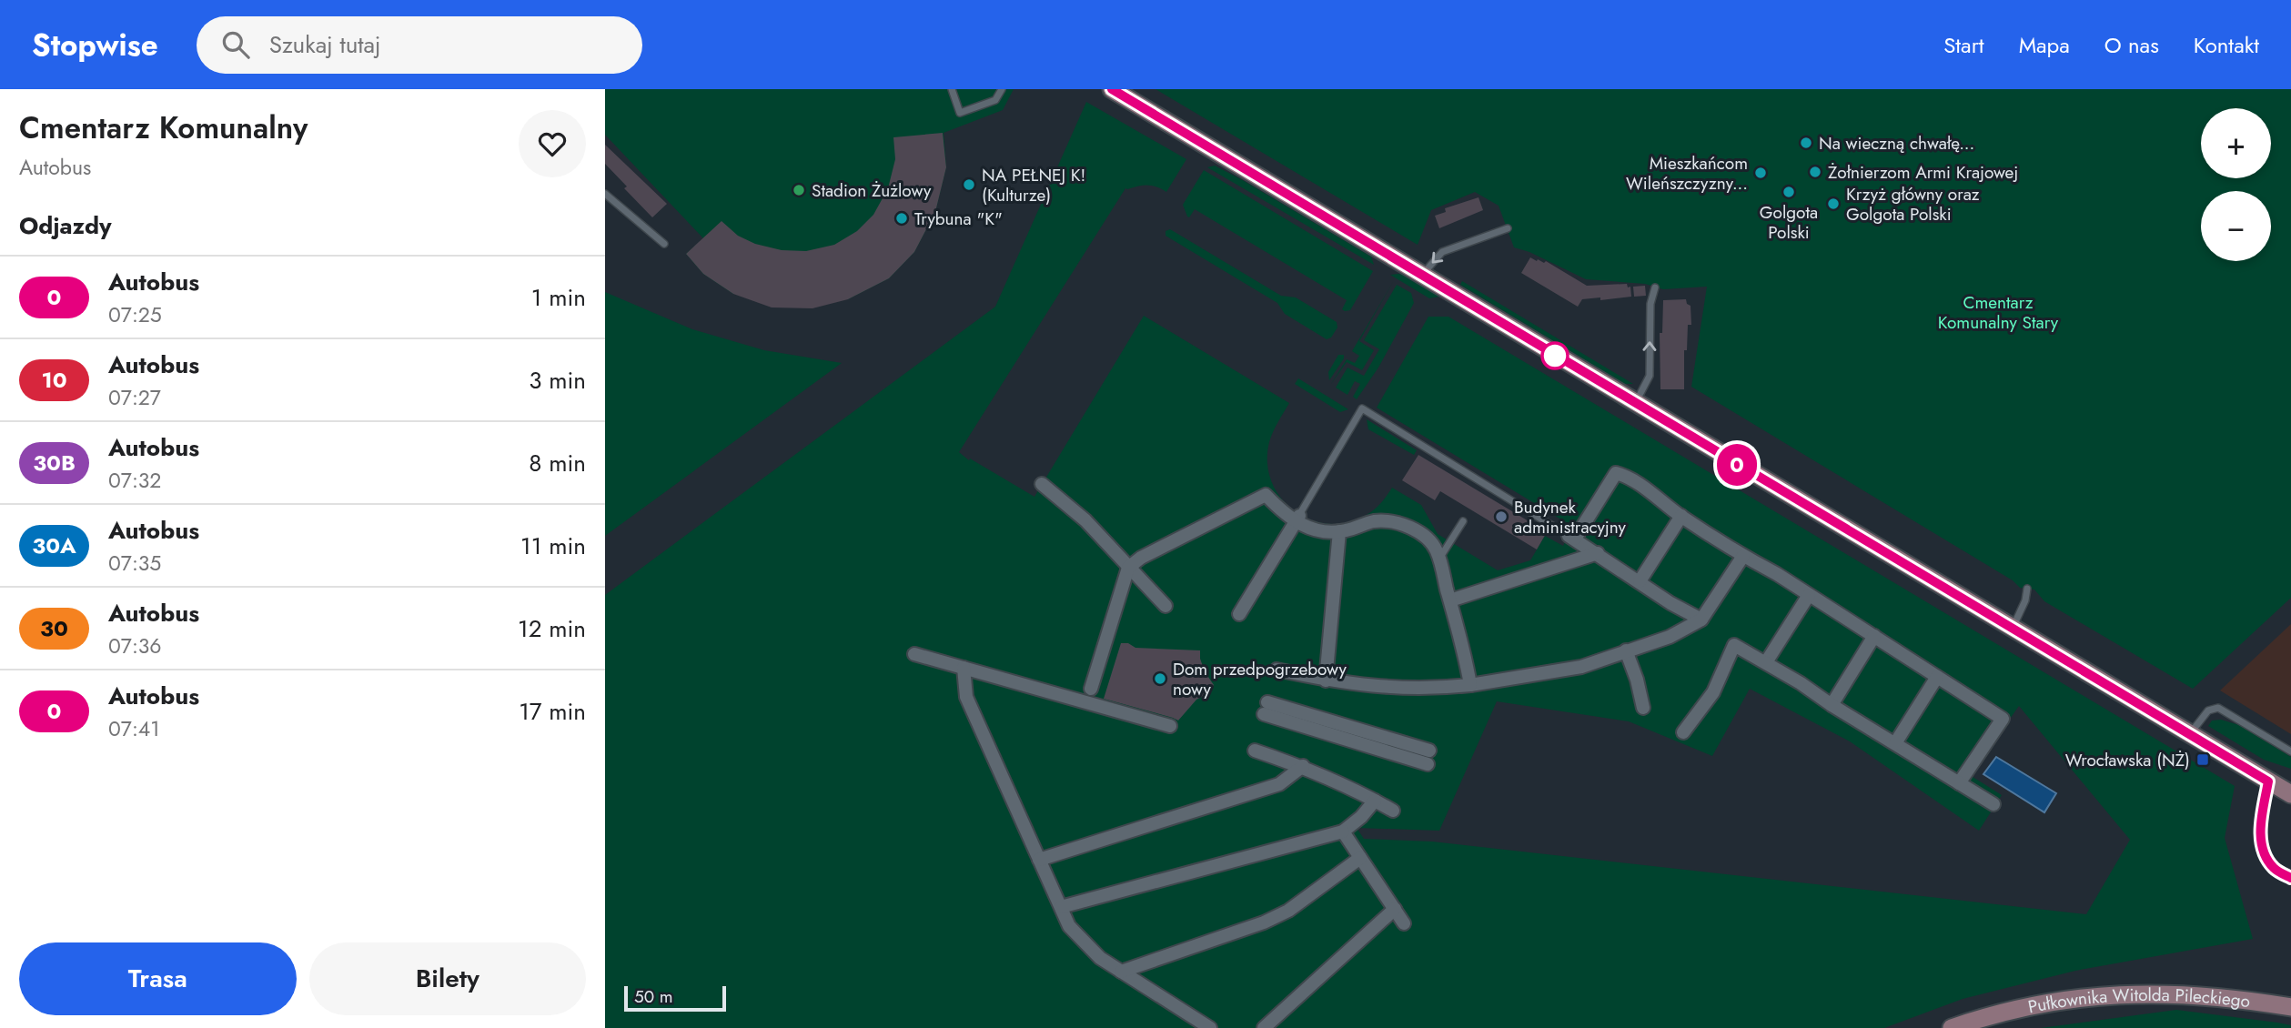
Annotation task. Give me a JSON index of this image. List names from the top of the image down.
{
  "streets": {
    "main road": ["Pułkownika Witolda Pileckiego"]
  },
  "parks": ["Cmentarz Komunalny Stary"],
  "places": {
    "other": [
      "Na wieczną chwałę...",
      "Żołnierzom Armi Krajowej",
      "Mieszkańcom Wileńszczyzny...",
      "NA PEŁNEJ K! (Kulturze)",
      "Stadion Żużlowy",
      "Golgota Polski",
      "Krzyż główny oraz Golgota Polski",
      "Trybuna \"K\"",
      "Budynek administracyjny",
      "Dom przedpogrzebowy nowy"
    ],
    "transit": ["Wrocławska (NŻ)"]
  },
  "lines": ["bus line 0"],
  "scale_bar": "50 m",
  "page": {
    "header": "Stopwise",
    "search": "Szukaj tutaj",
    "nav": [
      "Start",
      "Mapa",
      "O nas",
      "Kontakt"
    ],
    "heading": [
      ["Cmentarz Komunalny", "Autobus"],
      "Odjazdy"
    ],
    "on_map": "0",
    "map_buttons": ["+", "−"],
    "list": [
      {
        "mark": "0",
        "name": "Autobus",
        "note": "07:25",
        "value": "1 min"
      },
      {
        "mark": "10",
        "name": "Autobus",
        "note": "07:27",
        "value": "3 min"
      },
      {
        "mark": "30B",
        "name": "Autobus",
        "note": "07:32",
        "value": "8 min"
      },
      {
        "mark": "30A",
        "name": "Autobus",
        "note": "07:35",
        "value": "11 min"
      },
      {
        "mark": "30",
        "name": "Autobus",
        "note": "07:36",
        "value": "12 min"
      },
      {
        "mark": "0",
        "name": "Autobus",
        "note": "07:41",
        "value": "17 min"
      }
    ],
    "buttons": ["Trasa", "Bilety"],
    "scale": "50 m"
  }
}
